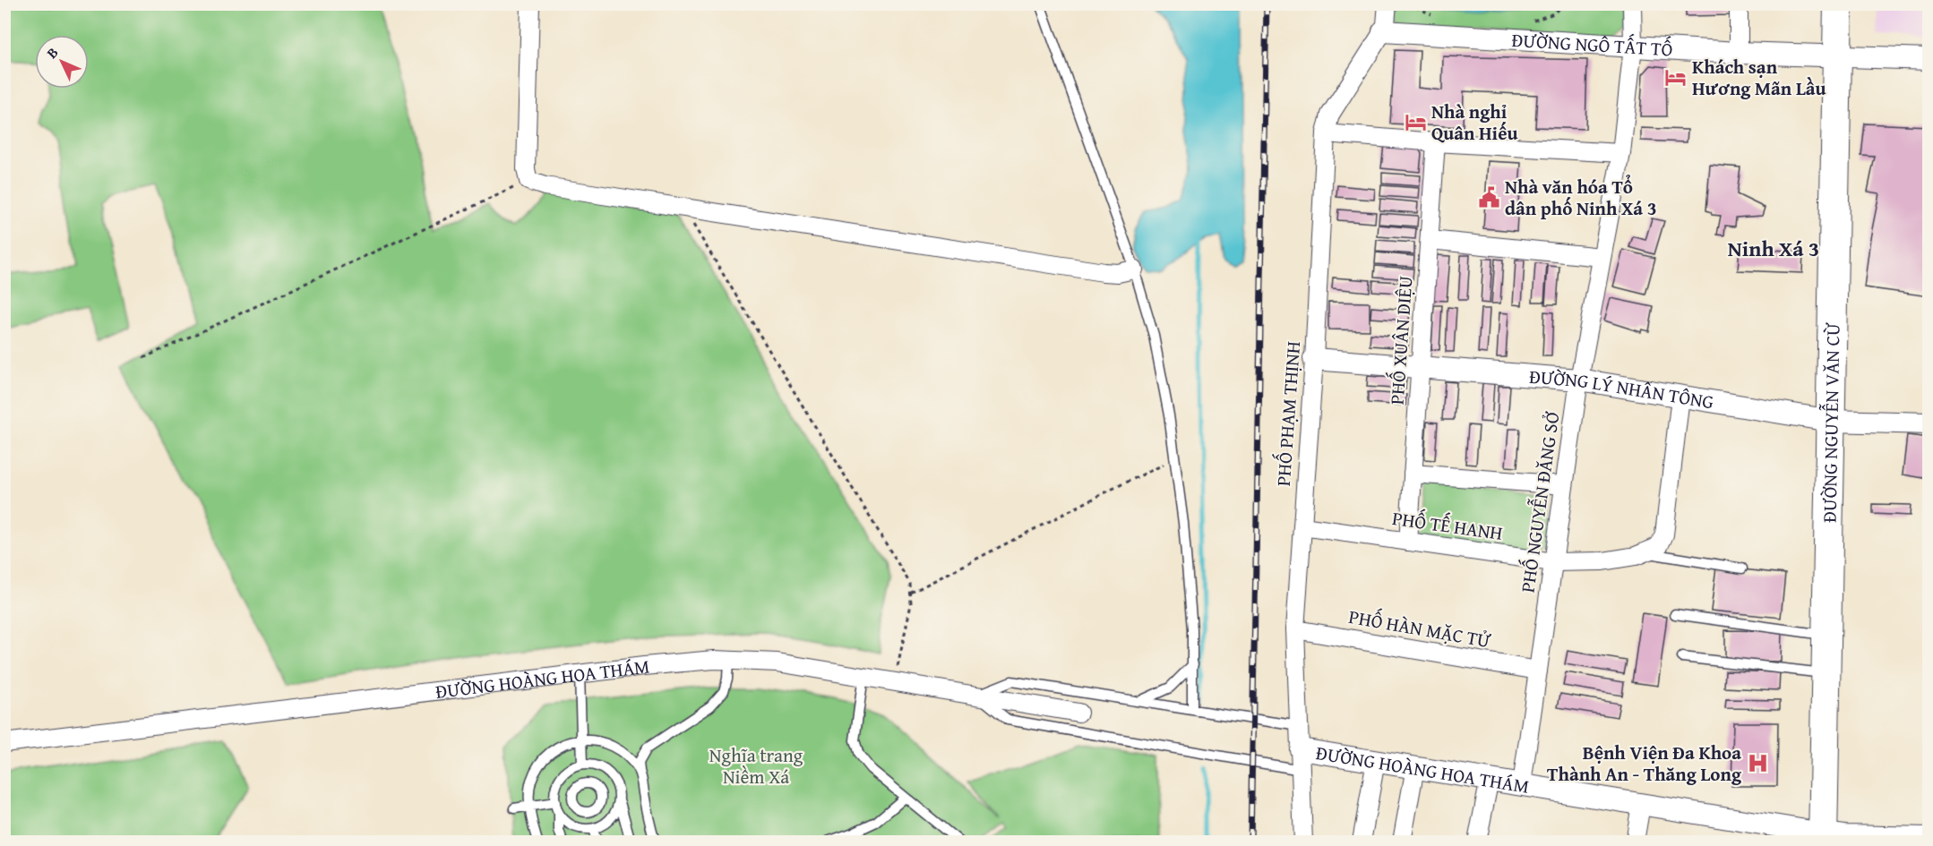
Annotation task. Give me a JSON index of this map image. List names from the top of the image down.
{
  "streets": {
    "main road": ["ĐƯỜNG NGUYỄN VĂN CỪ"],
    "street": [
      "ĐƯỜNG NGÔ TẤT TỐ",
      "PHỐ XUÂN DIỆU",
      "ĐƯỜNG LÝ NHÂN TÔNG",
      "PHỐ PHẠM THỊNH",
      "PHỐ NGUYỄN ĐĂNG SỞ",
      "PHỐ TẾ HANH",
      "PHỐ HÀN MẶC TỬ",
      "ĐƯỜNG HOÀNG HOA THÁM"
    ]
  },
  "crossings": [
    ["ĐƯỜNG NGÔ TẤT TỐ", "PHỐ PHẠM THỊNH"],
    ["ĐƯỜNG NGÔ TẤT TỐ", "ĐƯỜNG NGUYỄN VĂN CỪ"],
    ["ĐƯỜNG NGÔ TẤT TỐ", "PHỐ NGUYỄN ĐĂNG SỞ"],
    ["PHỐ XUÂN DIỆU", "ĐƯỜNG LÝ NHÂN TÔNG"],
    ["PHỐ XUÂN DIỆU", "PHỐ TẾ HANH"],
    ["ĐƯỜNG LÝ NHÂN TÔNG", "PHỐ PHẠM THỊNH"],
    ["ĐƯỜNG LÝ NHÂN TÔNG", "ĐƯỜNG NGUYỄN VĂN CỪ"],
    ["ĐƯỜNG LÝ NHÂN TÔNG", "PHỐ NGUYỄN ĐĂNG SỞ"],
    ["ĐƯỜNG LÝ NHÂN TÔNG", "PHỐ TẾ HANH"],
    ["PHỐ PHẠM THỊNH", "PHỐ TẾ HANH"],
    ["PHỐ PHẠM THỊNH", "PHỐ HÀN MẶC TỬ"],
    ["PHỐ PHẠM THỊNH", "ĐƯỜNG HOÀNG HOA THÁM"],
    ["ĐƯỜNG NGUYỄN VĂN CỪ", "ĐƯỜNG HOÀNG HOA THÁM"],
    ["PHỐ NGUYỄN ĐĂNG SỞ", "PHỐ TẾ HANH"],
    ["PHỐ NGUYỄN ĐĂNG SỞ", "PHỐ HÀN MẶC TỬ"],
    ["PHỐ NGUYỄN ĐĂNG SỞ", "ĐƯỜNG HOÀNG HOA THÁM"]
  ],
  "districts": ["Ninh Xá 3"],
  "parks": ["Nghĩa trang Niềm Xá"],
  "places": {
    "hotel": ["Khách sạn Hương Mãn Lầu", "Nhà nghỉ Quân Hiếu"],
    "public building": ["Nhà văn hóa Tổ dân phố Ninh Xá 3"],
    "hospital": ["Bệnh Viện Đa Khoa Thành An - Thăng Long"]
  },
  "north": "top left"
}
